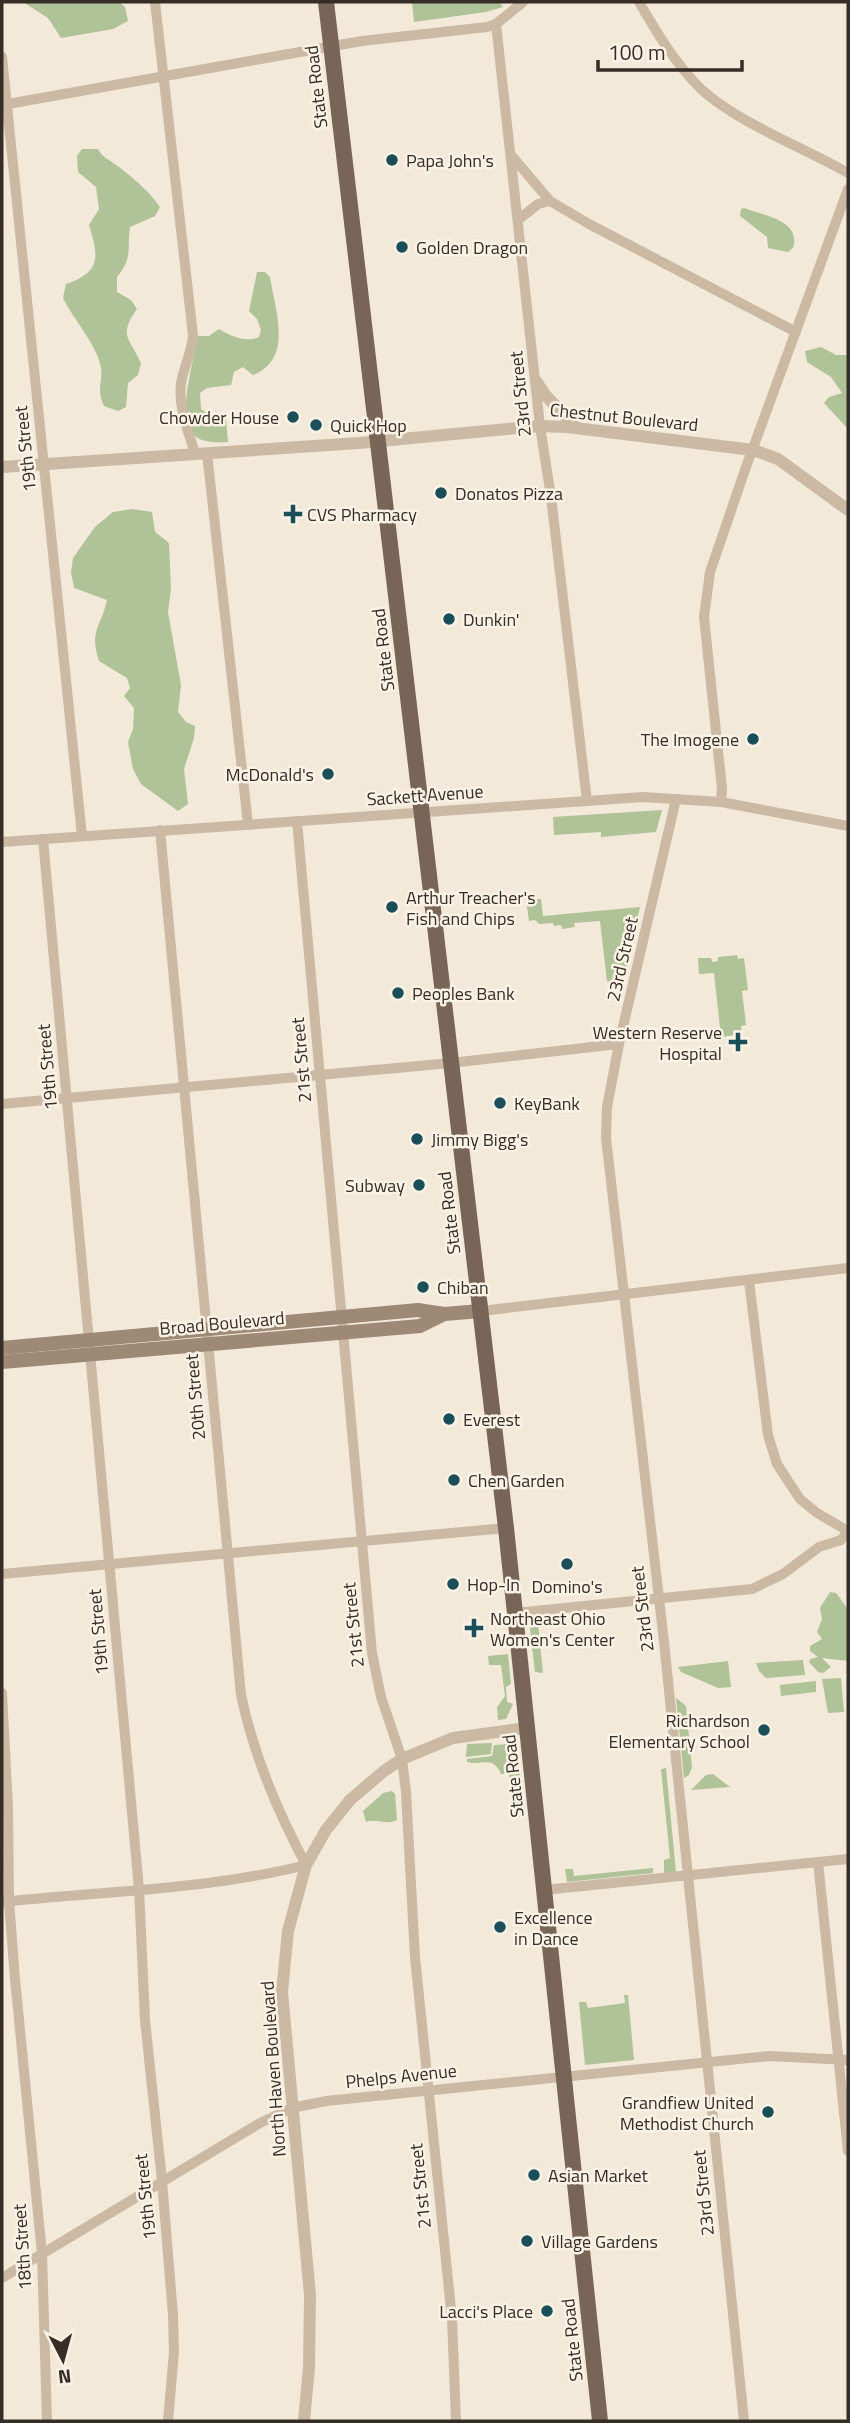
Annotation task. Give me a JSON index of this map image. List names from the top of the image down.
{
  "streets": {
    "main road": ["State Road", "Broad Boulevard"],
    "street": [
      "23rd Street",
      "Chestnut Boulevard",
      "19th Street",
      "Sackett Avenue",
      "21st Street",
      "20th Street",
      "North Haven Boulevard",
      "Phelps Avenue",
      "18th Street"
    ]
  },
  "crossings": [
    ["State Road", "Chestnut Boulevard"],
    ["State Road", "Sackett Avenue"],
    ["State Road", "Broad Boulevard"],
    ["State Road", "North Haven Boulevard"],
    ["State Road", "Phelps Avenue"],
    ["23rd Street", "Chestnut Boulevard"],
    ["23rd Street", "Sackett Avenue"],
    ["23rd Street", "Broad Boulevard"],
    ["23rd Street", "Phelps Avenue"],
    ["Chestnut Boulevard", "19th Street"],
    ["19th Street", "Sackett Avenue"],
    ["19th Street", "Broad Boulevard"],
    ["19th Street", "Phelps Avenue"],
    ["Sackett Avenue", "21st Street"],
    ["Sackett Avenue", "20th Street"],
    ["21st Street", "Broad Boulevard"],
    ["21st Street", "North Haven Boulevard"],
    ["21st Street", "Phelps Avenue"],
    ["Broad Boulevard", "20th Street"],
    ["20th Street", "North Haven Boulevard"],
    ["North Haven Boulevard", "Phelps Avenue"],
    ["Phelps Avenue", "18th Street"]
  ],
  "places": {
    "other": [
      "Papa John's",
      "Golden Dragon",
      "Chowder House",
      "Quick Hop",
      "Donatos Pizza",
      "Dunkin'",
      "The Imogene",
      "McDonald's",
      "Arthur Treacher's Fish and Chips",
      "Peoples Bank",
      "KeyBank",
      "Jimmy Bigg's",
      "Subway",
      "Chiban",
      "Everest",
      "Chen Garden",
      "Domino's",
      "Hop-In",
      "Richardson Elementary School",
      "Excellence in Dance",
      "Grandfiew United Methodist Church",
      "Asian Market",
      "Village Gardens",
      "Lacci's Place"
    ],
    "health": ["CVS Pharmacy", "Western Reserve Hospital", "Northeast Ohio Women's Center"]
  },
  "scale_bar": "100 m",
  "north": "bottom"
}
